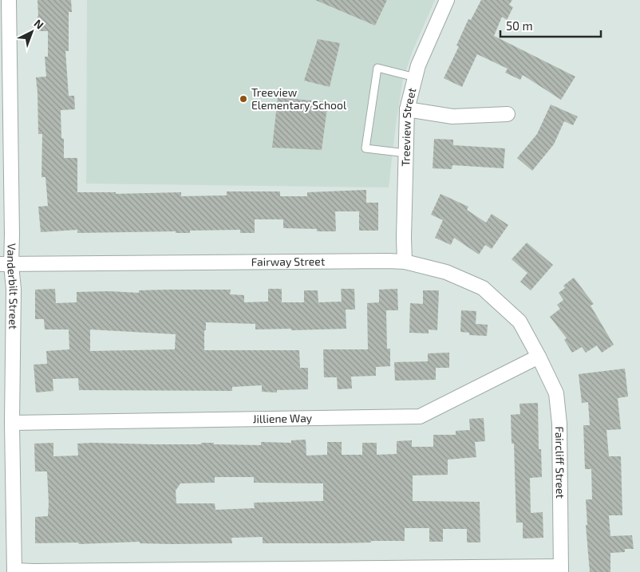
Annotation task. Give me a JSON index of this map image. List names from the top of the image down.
{
  "streets": {
    "street": [
      "Treeview Street",
      "Fairway Street",
      "Vanderbilt Street",
      "Jilliene Way",
      "Faircliff Street"
    ]
  },
  "crossings": [
    ["Treeview Street", "Fairway Street"],
    ["Fairway Street", "Vanderbilt Street"],
    ["Fairway Street", "Jilliene Way"],
    ["Fairway Street", "Faircliff Street"],
    ["Vanderbilt Street", "Jilliene Way"],
    ["Jilliene Way", "Faircliff Street"]
  ],
  "places": ["Treeview Elementary School"],
  "scale_bar": "50 m",
  "north": "top right"
}
